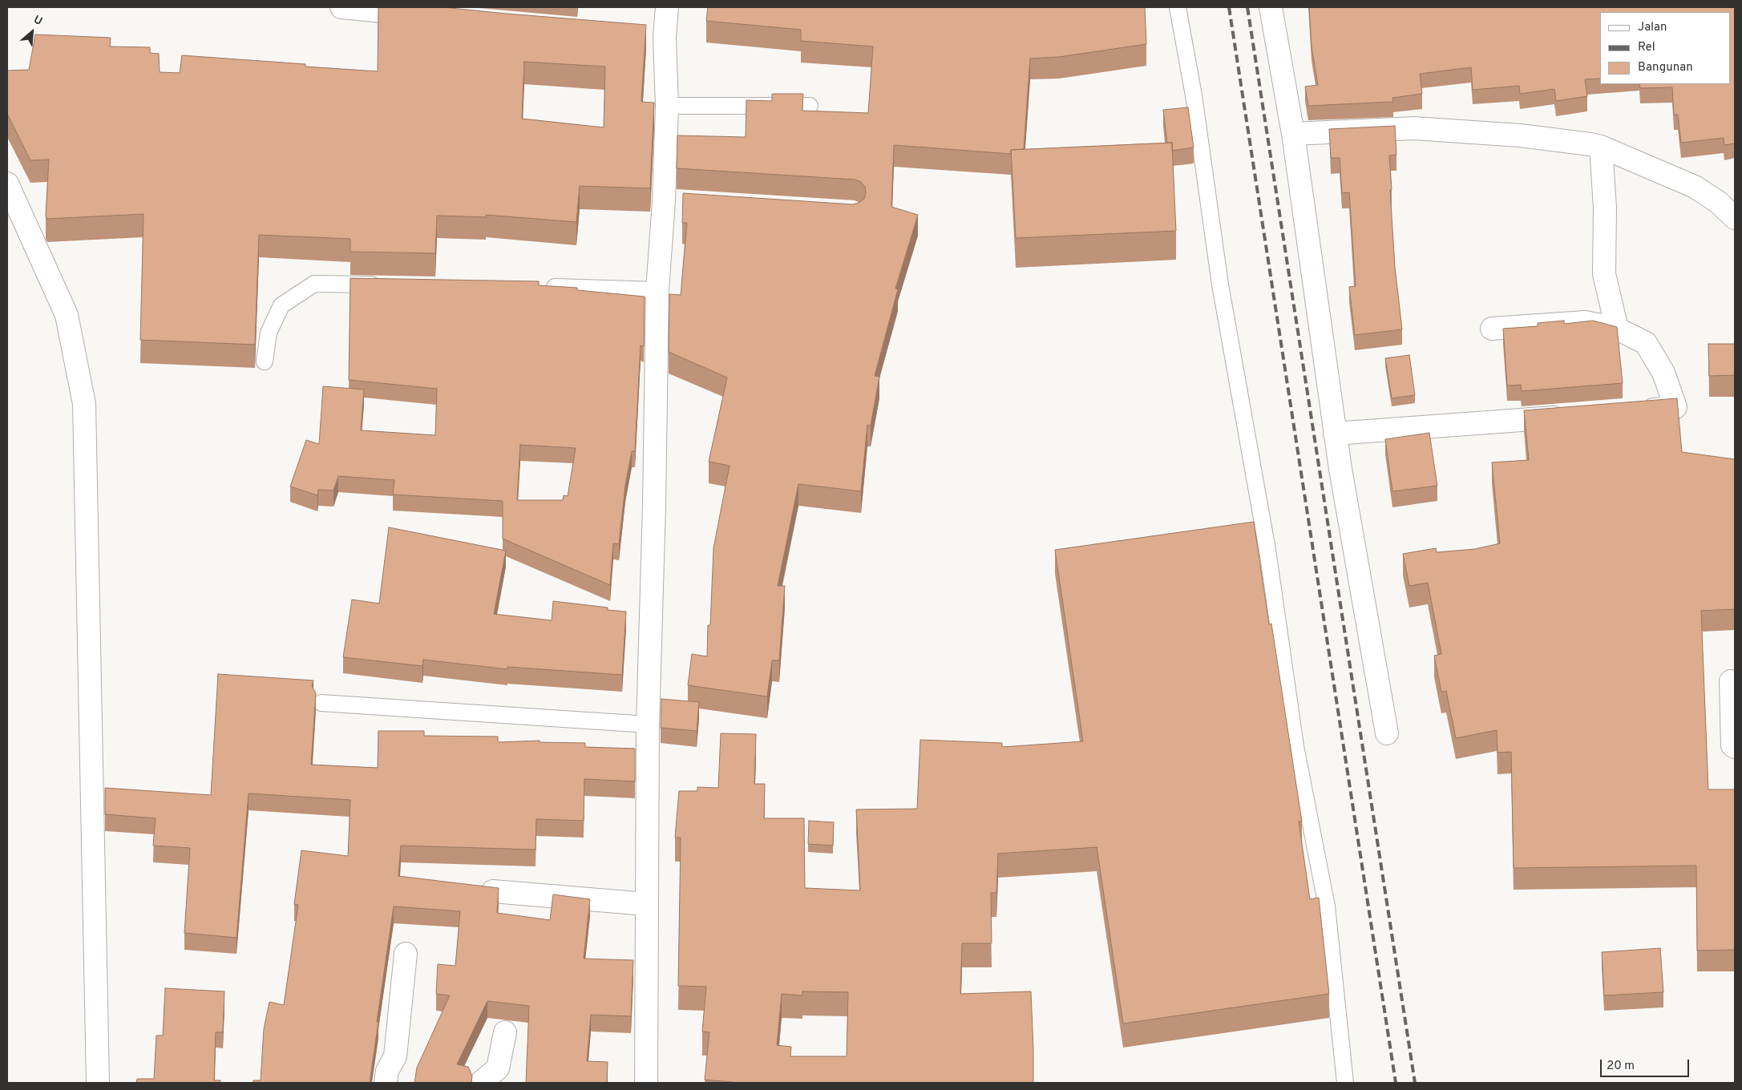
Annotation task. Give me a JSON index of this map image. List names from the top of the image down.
{
  "legend": ["Jalan", "Rel", "Bangunan"],
  "scale_bar": "20 m",
  "north": "top right"
}
